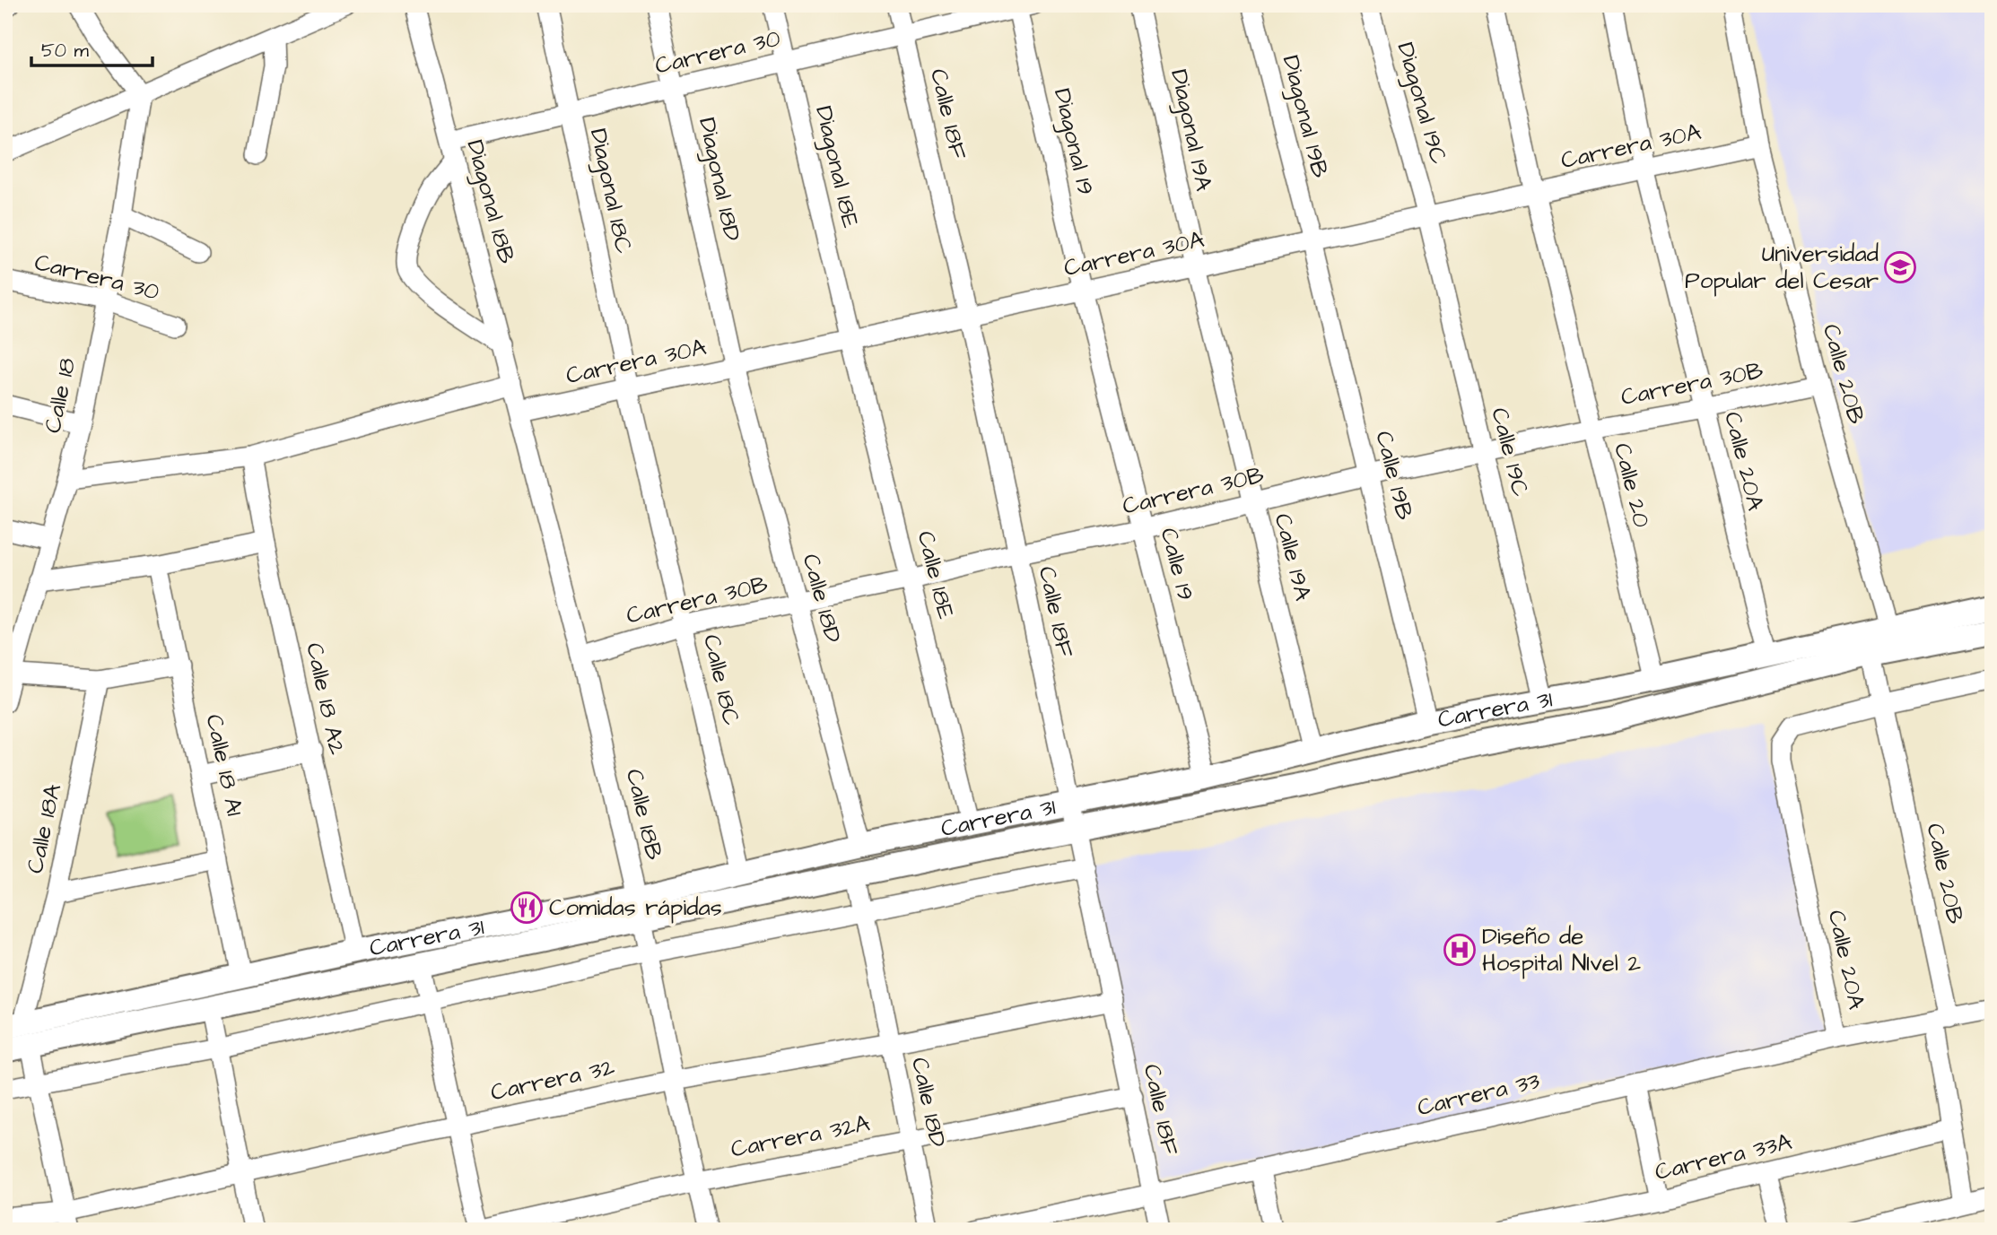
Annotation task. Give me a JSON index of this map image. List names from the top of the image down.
{
  "streets": {
    "main road": ["Carrera 31"],
    "street": [
      "Carrera 30",
      "Diagonal 19C",
      "Calle 18F",
      "Diagonal 19B",
      "Diagonal 19A",
      "Diagonal 19",
      "Carrera 30A",
      "Diagonal 18E",
      "Diagonal 18D",
      "Diagonal 18C",
      "Diagonal 18B",
      "Calle 20B",
      "Carrera 30B",
      "Calle 18",
      "Calle 19C",
      "Calle 20A",
      "Calle 19B",
      "Calle 20",
      "Calle 19A",
      "Calle 19",
      "Calle 18E",
      "Calle 18D",
      "Calle 18C",
      "Calle 18 A2",
      "Calle 18 A1",
      "Calle 18B",
      "Calle 18A",
      "Carrera 32",
      "Carrera 33",
      "Carrera 32A",
      "Carrera 33A"
    ]
  },
  "crossings": [
    ["Carrera 30", "Calle 18F"],
    ["Carrera 30", "Diagonal 19"],
    ["Carrera 30", "Diagonal 18E"],
    ["Carrera 30", "Diagonal 18D"],
    ["Carrera 30", "Diagonal 18C"],
    ["Carrera 30", "Diagonal 18B"],
    ["Carrera 30", "Calle 18"],
    ["Diagonal 19C", "Carrera 30A"],
    ["Diagonal 19C", "Calle 19C"],
    ["Calle 18F", "Carrera 30A"],
    ["Calle 18F", "Carrera 30B"],
    ["Calle 18F", "Carrera 31"],
    ["Calle 18F", "Carrera 32"],
    ["Calle 18F", "Carrera 33"],
    ["Calle 18F", "Carrera 32A"],
    ["Diagonal 19B", "Carrera 30A"],
    ["Diagonal 19B", "Calle 19B"],
    ["Diagonal 19A", "Carrera 30A"],
    ["Diagonal 19A", "Calle 19A"],
    ["Diagonal 19", "Carrera 30A"],
    ["Diagonal 19", "Calle 19"],
    ["Carrera 30A", "Diagonal 18E"],
    ["Carrera 30A", "Diagonal 18D"],
    ["Carrera 30A", "Diagonal 18C"],
    ["Carrera 30A", "Diagonal 18B"],
    ["Carrera 30A", "Calle 20B"],
    ["Carrera 30A", "Calle 19C"],
    ["Carrera 30A", "Calle 20A"],
    ["Carrera 30A", "Calle 19B"],
    ["Carrera 30A", "Calle 20"],
    ["Carrera 30A", "Calle 19A"],
    ["Carrera 30A", "Calle 19"],
    ["Carrera 30A", "Calle 18E"],
    ["Carrera 30A", "Calle 18D"],
    ["Carrera 30A", "Calle 18C"],
    ["Carrera 30A", "Calle 18B"],
    ["Diagonal 18E", "Calle 18E"],
    ["Diagonal 18D", "Calle 18D"],
    ["Diagonal 18C", "Calle 18C"],
    ["Diagonal 18B", "Calle 18B"],
    ["Calle 20B", "Carrera 30B"],
    ["Calle 20B", "Calle 20A"],
    ["Calle 20B", "Carrera 31"],
    ["Calle 20B", "Carrera 33"],
    ["Calle 20B", "Carrera 33A"],
    ["Carrera 30B", "Calle 19C"],
    ["Carrera 30B", "Calle 20A"],
    ["Carrera 30B", "Calle 19B"],
    ["Carrera 30B", "Calle 20"],
    ["Carrera 30B", "Calle 19A"],
    ["Carrera 30B", "Calle 19"],
    ["Carrera 30B", "Calle 18E"],
    ["Carrera 30B", "Calle 18D"],
    ["Carrera 30B", "Calle 18C"],
    ["Carrera 30B", "Calle 18B"],
    ["Calle 19C", "Carrera 31"],
    ["Calle 20A", "Carrera 31"],
    ["Calle 20A", "Carrera 33"],
    ["Calle 19B", "Carrera 31"],
    ["Calle 20", "Carrera 31"],
    ["Calle 19A", "Carrera 31"],
    ["Calle 19", "Carrera 31"],
    ["Calle 18E", "Carrera 31"],
    ["Calle 18D", "Carrera 31"],
    ["Calle 18D", "Carrera 32"],
    ["Calle 18D", "Carrera 32A"],
    ["Calle 18C", "Carrera 31"],
    ["Calle 18 A2", "Carrera 31"],
    ["Carrera 31", "Calle 18 A1"],
    ["Carrera 31", "Calle 18B"],
    ["Carrera 31", "Calle 18A"],
    ["Calle 18B", "Carrera 32"],
    ["Calle 18B", "Carrera 32A"],
    ["Calle 18A", "Carrera 32"]
  ],
  "places": {
    "school or university": ["Universidad Popular del Cesar"],
    "restaurant": ["Comidas rápidas"],
    "hospital": ["Diseño de Hospital NIvel 2"]
  },
  "scale_bar": "50 m"
}
